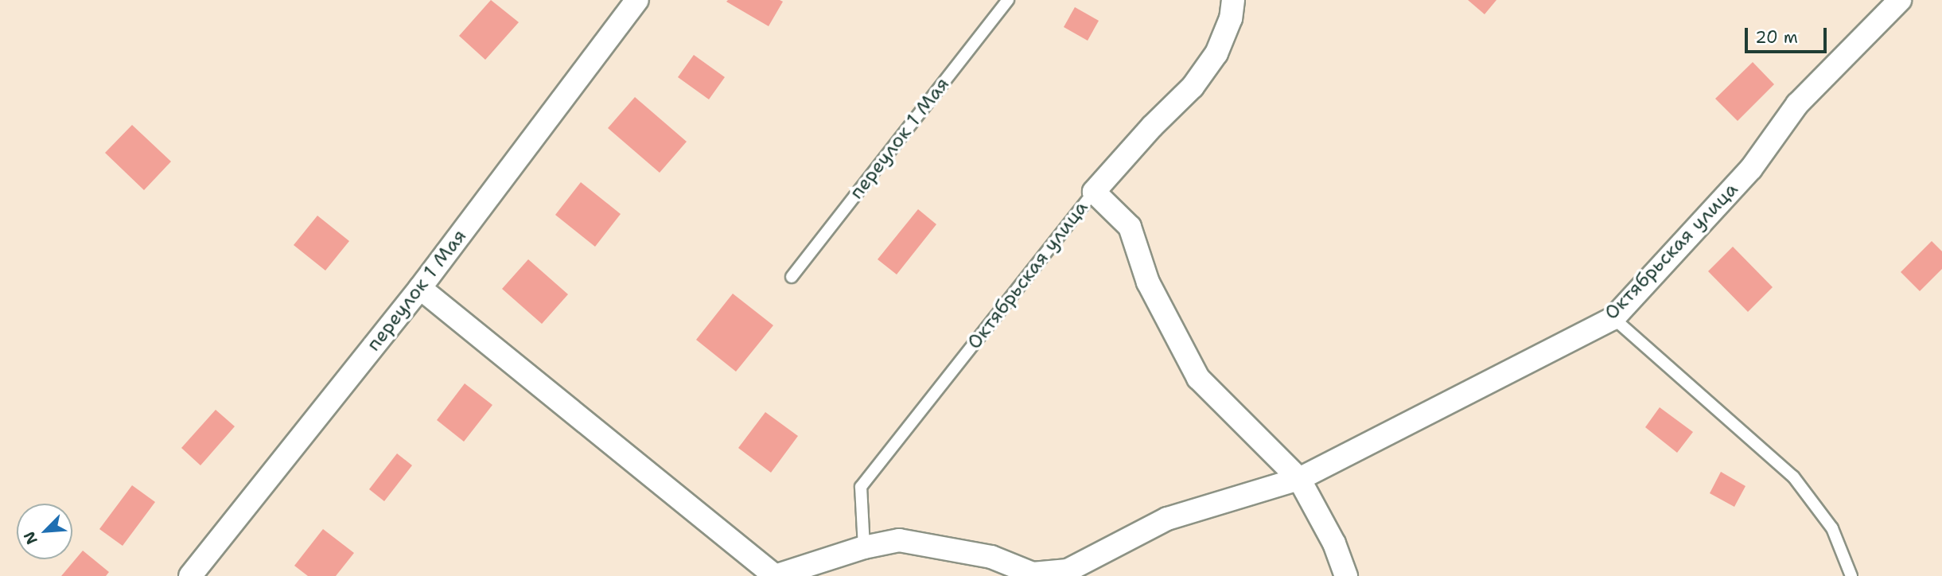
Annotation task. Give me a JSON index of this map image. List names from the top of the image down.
{
  "streets": {
    "street": ["переулок 1 Мая", "Октябрьская улица"]
  },
  "crossings": [
    ["переулок 1 Мая", "Октябрьская улица"]
  ],
  "scale_bar": "20 m",
  "north": "bottom left"
}
